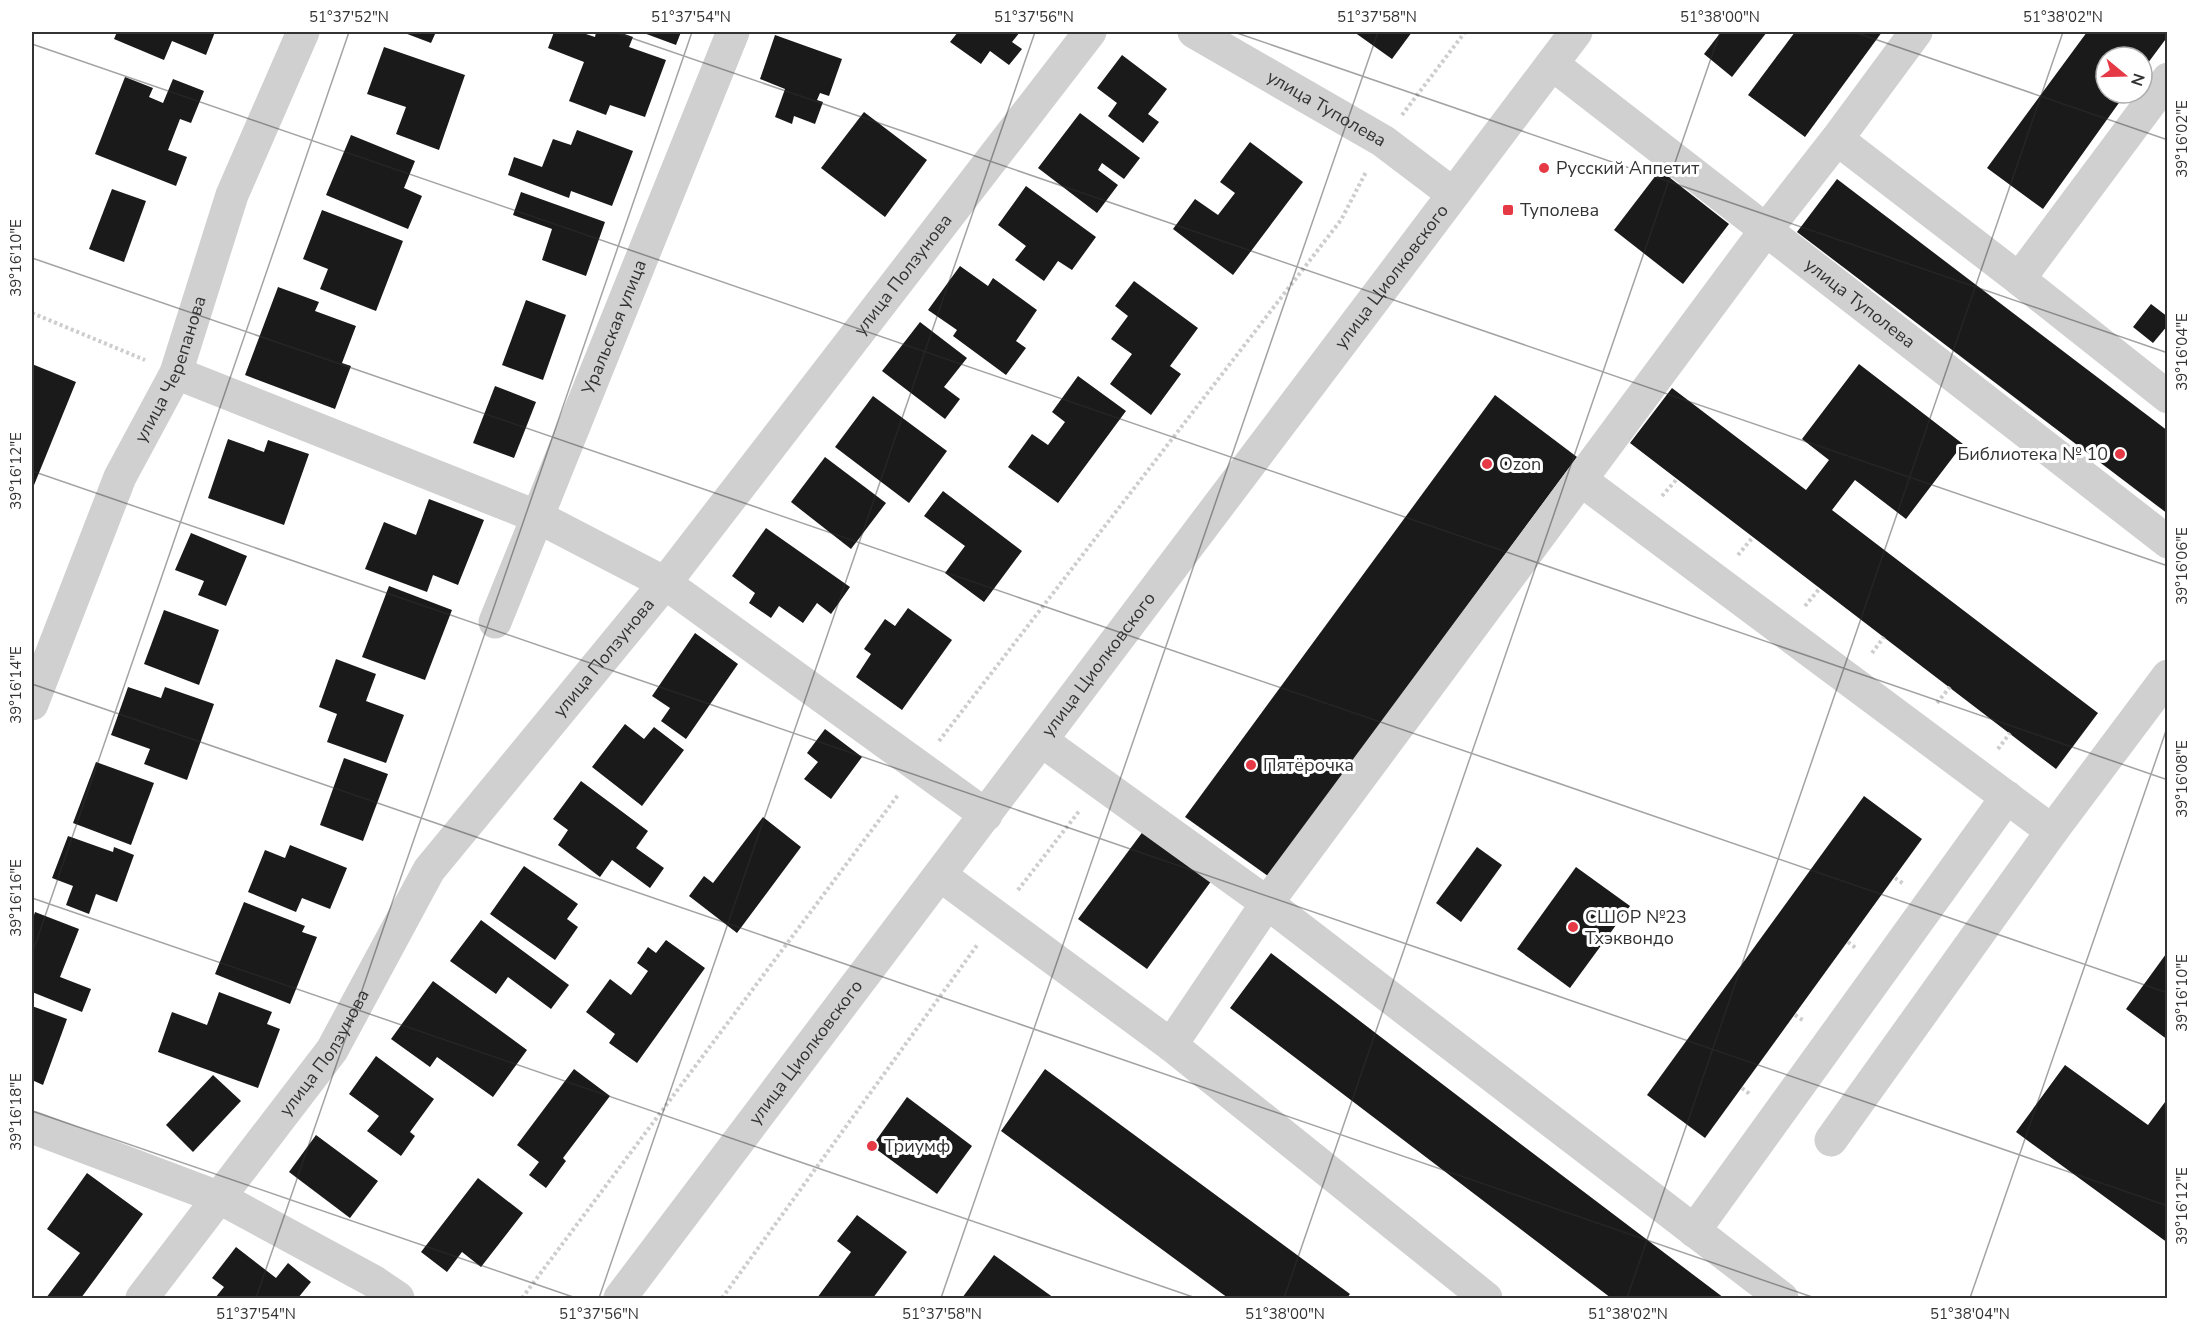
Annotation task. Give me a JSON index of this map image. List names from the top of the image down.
{
  "streets": {
    "street": [
      "улица Туполева",
      "улица Ползунова",
      "улица Циолковского",
      "Уральская улица",
      "улица Черепанова"
    ]
  },
  "crossings": [
    ["улица Туполева", "улица Циолковского"]
  ],
  "places": {
    "other": [
      "Русский Аппетит",
      "Библиотека № 10",
      "Ozon",
      "Пятёрочка",
      "СШОР №23 Тхэквондо",
      "Триумф"
    ],
    "transit": ["Туполева"]
  },
  "north": "right",
  "coordinates": [
    "51°37'52\"N",
    "51°37'54\"N",
    "51°37'56\"N",
    "51°37'58\"N",
    "51°38'00\"N",
    "51°38'02\"N",
    "39°16'02\"E",
    "39°16'10\"E",
    "39°16'04\"E",
    "39°16'12\"E",
    "39°16'06\"E",
    "39°16'14\"E",
    "39°16'08\"E",
    "39°16'16\"E",
    "39°16'18\"E",
    "51°38'04\"N"
  ]
}
